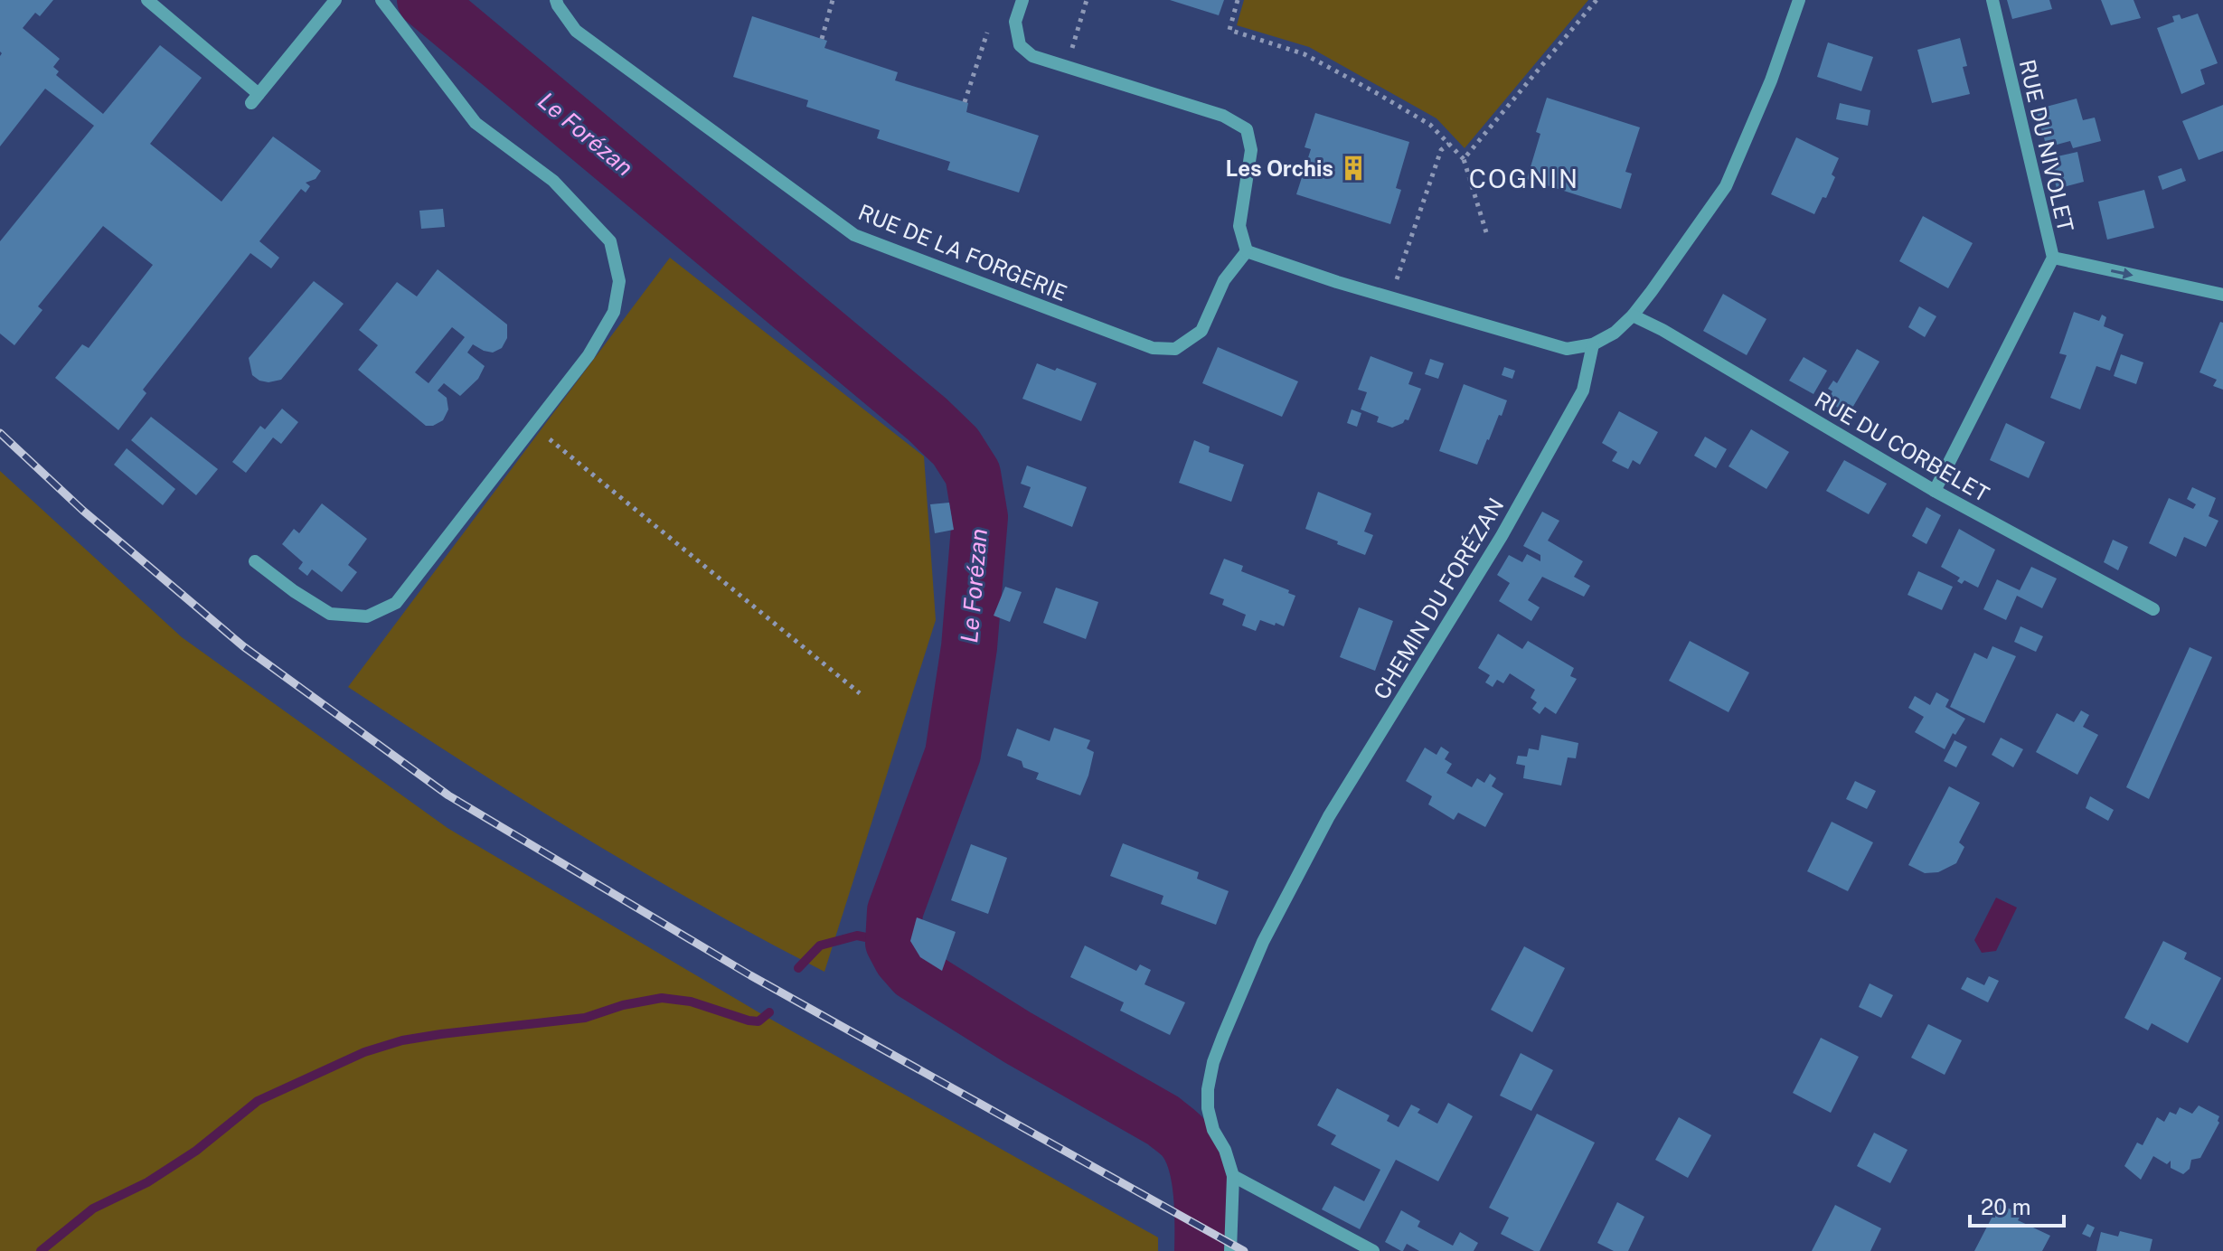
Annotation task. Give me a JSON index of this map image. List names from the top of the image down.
{
  "streets": {
    "street": [
      "RUE DU NIVOLET",
      "RUE DE LA FORGERIE",
      "RUE DU CORBELET",
      "CHEMIN DU FORÉZAN"
    ]
  },
  "crossings": [
    ["RUE DU NIVOLET", "RUE DU CORBELET"]
  ],
  "districts": ["COGNIN"],
  "water": ["Le Forézan"],
  "places": {
    "building": ["Les Orchis"]
  },
  "scale_bar": "20 m"
}
